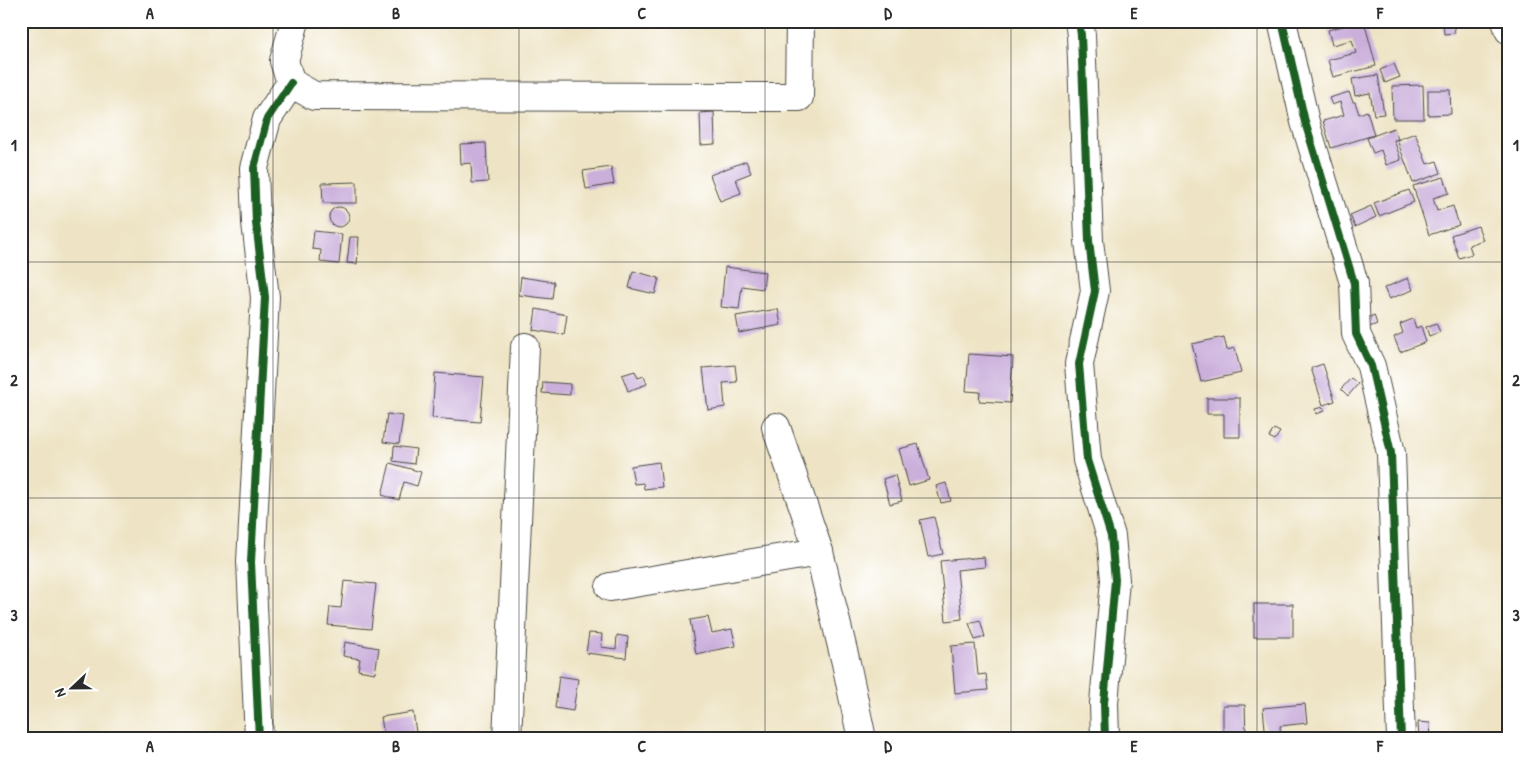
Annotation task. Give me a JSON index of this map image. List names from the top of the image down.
{
  "north": "left",
  "grid": {
    "columns": [
      "A",
      "B",
      "C",
      "D",
      "E",
      "F"
    ],
    "rows": ["1", "2", "3"]
  }
}
